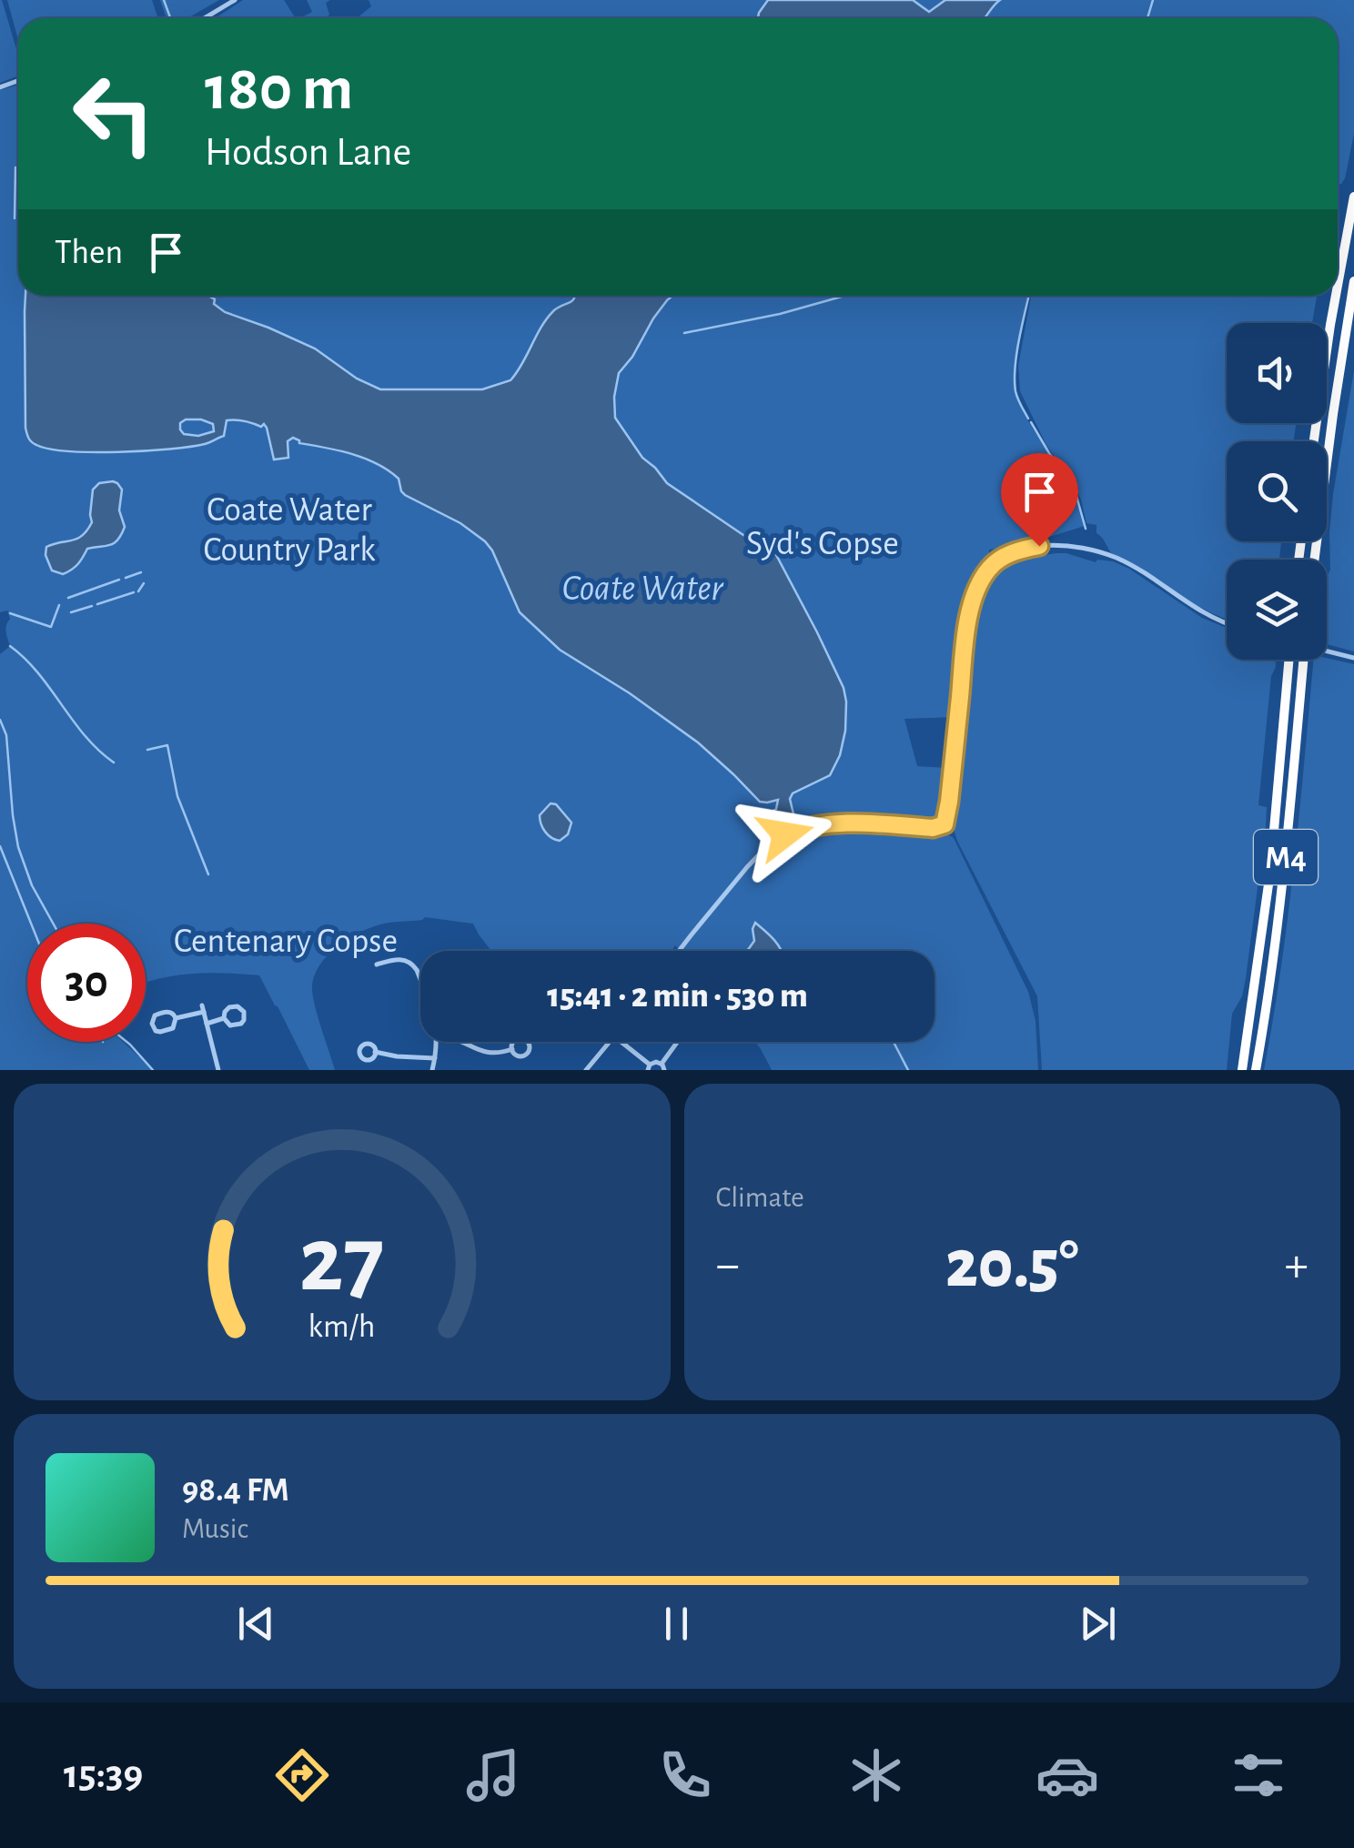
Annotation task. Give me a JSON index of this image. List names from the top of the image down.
{
  "streets": {
    "highway": ["M4"]
  },
  "water": ["Coate Water"],
  "parks": ["Coate Water Country Park", "Syd's Copse", "Centenary Copse"],
  "page": {
    "turn": ["180 m", "Hodson Lane"],
    "then": "Then",
    "limit": "30",
    "trip": "15:41 · 2 min · 530 m",
    "tile": "Climate",
    "heat": ["−", "20.5°", "+"],
    "song": ["98.4 FM", "Music"],
    "tabs": "15:39",
    "gauge": ["27", "km/h"]
  }
}
